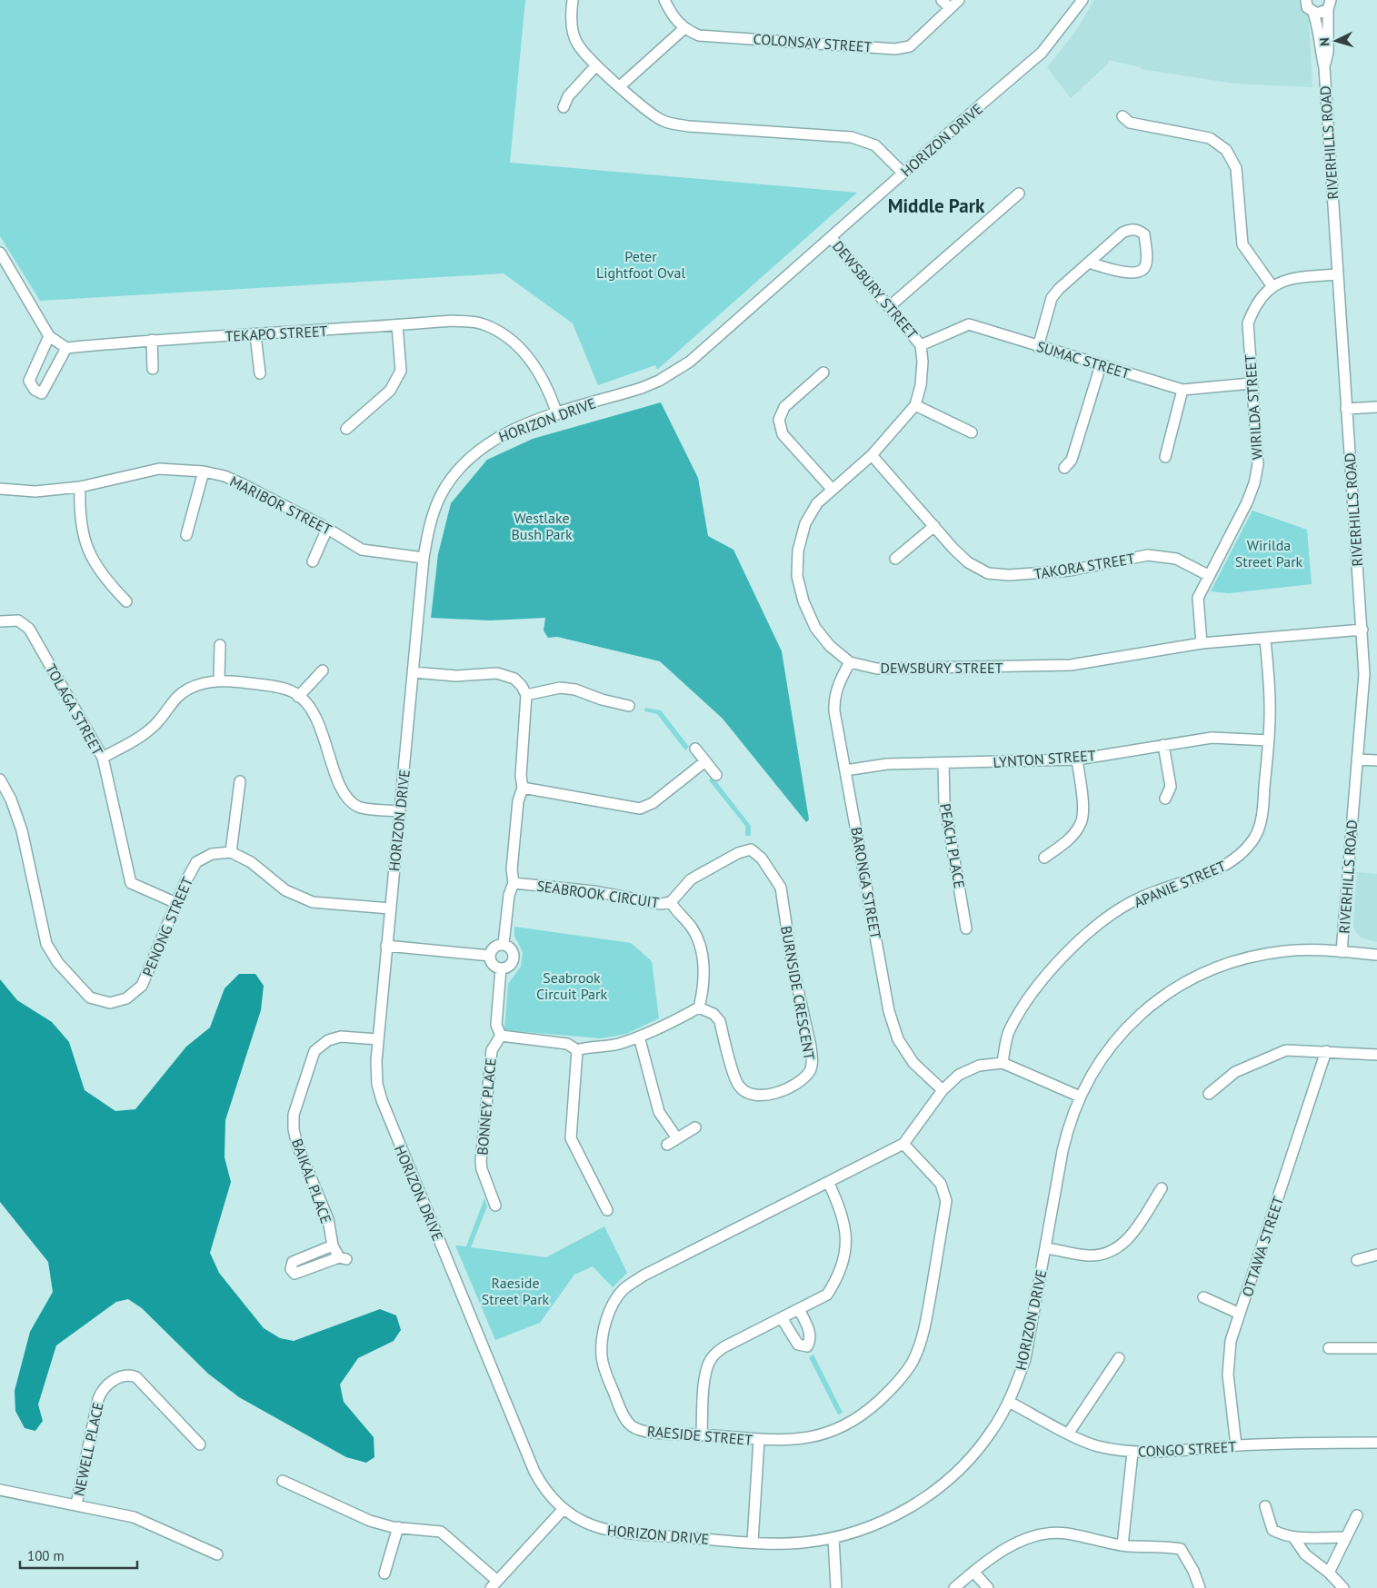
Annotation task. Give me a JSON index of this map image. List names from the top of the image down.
{
  "streets": {
    "street": [
      "COLONSAY STREET",
      "HORIZON DRIVE",
      "RIVERHILLS ROAD",
      "DEWSBURY STREET",
      "TEKAPO STREET",
      "SUMAC STREET",
      "WIRILDA STREET",
      "MARIBOR STREET",
      "TAKORA STREET",
      "TOLAGA STREET",
      "LYNTON STREET",
      "PEACH PLACE",
      "BARONGA STREET",
      "APANIE STREET",
      "SEABROOK CIRCUIT",
      "PENONG STREET",
      "BURNSIDE CRESCENT",
      "BONNEY PLACE",
      "BAIKAL PLACE",
      "OTTAWA STREET",
      "RAESIDE STREET",
      "NEWELL PLACE",
      "CONGO STREET"
    ]
  },
  "crossings": [
    ["HORIZON DRIVE", "RIVERHILLS ROAD"],
    ["HORIZON DRIVE", "DEWSBURY STREET"],
    ["HORIZON DRIVE", "TEKAPO STREET"],
    ["HORIZON DRIVE", "MARIBOR STREET"],
    ["HORIZON DRIVE", "BAIKAL PLACE"],
    ["HORIZON DRIVE", "CONGO STREET"],
    ["RIVERHILLS ROAD", "DEWSBURY STREET"],
    ["DEWSBURY STREET", "SUMAC STREET"],
    ["DEWSBURY STREET", "WIRILDA STREET"],
    ["DEWSBURY STREET", "TAKORA STREET"],
    ["DEWSBURY STREET", "BARONGA STREET"],
    ["DEWSBURY STREET", "APANIE STREET"],
    ["SUMAC STREET", "WIRILDA STREET"],
    ["WIRILDA STREET", "TAKORA STREET"],
    ["TOLAGA STREET", "PENONG STREET"],
    ["LYNTON STREET", "PEACH PLACE"],
    ["LYNTON STREET", "BARONGA STREET"],
    ["LYNTON STREET", "APANIE STREET"],
    ["BARONGA STREET", "RAESIDE STREET"],
    ["APANIE STREET", "RAESIDE STREET"],
    ["SEABROOK CIRCUIT", "BURNSIDE CRESCENT"],
    ["OTTAWA STREET", "CONGO STREET"]
  ],
  "districts": ["Middle Park"],
  "parks": [
    "Peter Lightfoot Oval",
    "Westlake Bush Park",
    "Wirilda Street Park",
    "Seabrook Circuit Park",
    "Raeside Street Park"
  ],
  "scale_bar": "100 m",
  "north": "left"
}
